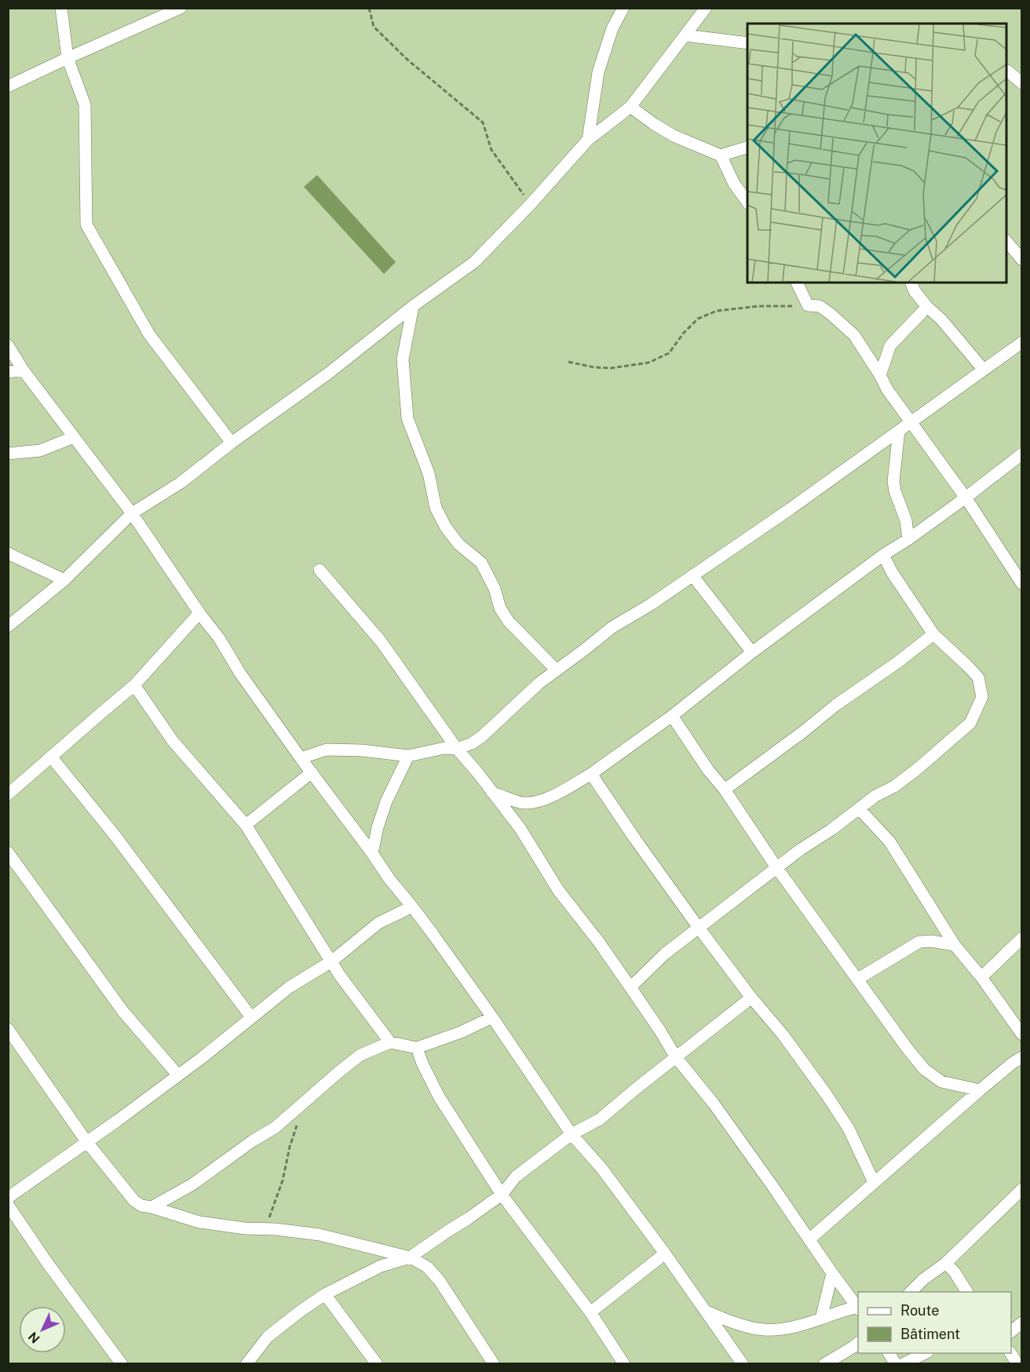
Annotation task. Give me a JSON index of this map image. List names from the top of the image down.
{
  "legend": ["Route", "Bâtiment"],
  "north": "bottom left"
}
